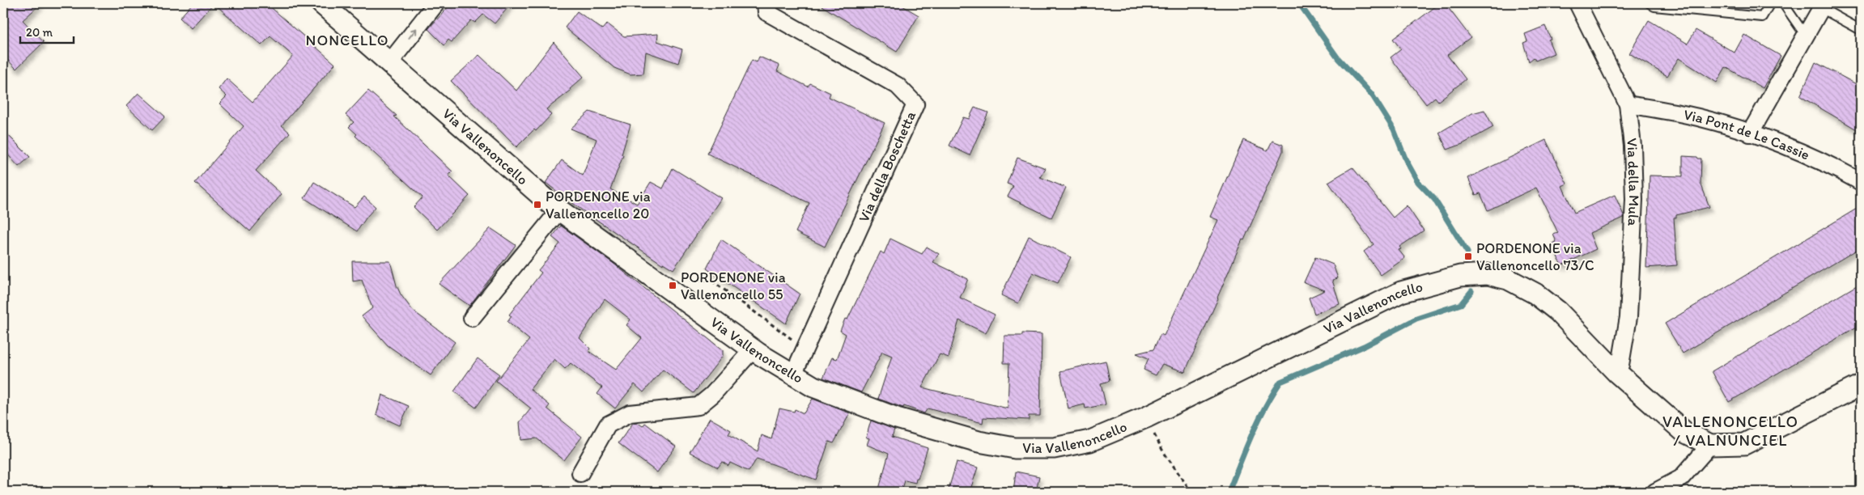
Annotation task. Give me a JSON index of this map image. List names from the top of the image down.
{
  "streets": {
    "street": [
      "Via Pont de Le Cassie",
      "Via Vallenoncello",
      "Via della Boschetta",
      "Via della Mula"
    ]
  },
  "crossings": [
    ["Via Pont de Le Cassie", "Via della Mula"],
    ["Via Vallenoncello", "Via della Boschetta"],
    ["Via Vallenoncello", "Via della Mula"]
  ],
  "districts": ["NONCELLO", "VALLENONCELLO / VALNUNCIEL"],
  "places": {
    "transit": ["PORDENONE via Vallenoncello 20", "PORDENONE via Vallenoncello 73/C", "PORDENONE via Vallenoncello 55"]
  },
  "scale_bar": "20 m"
}
